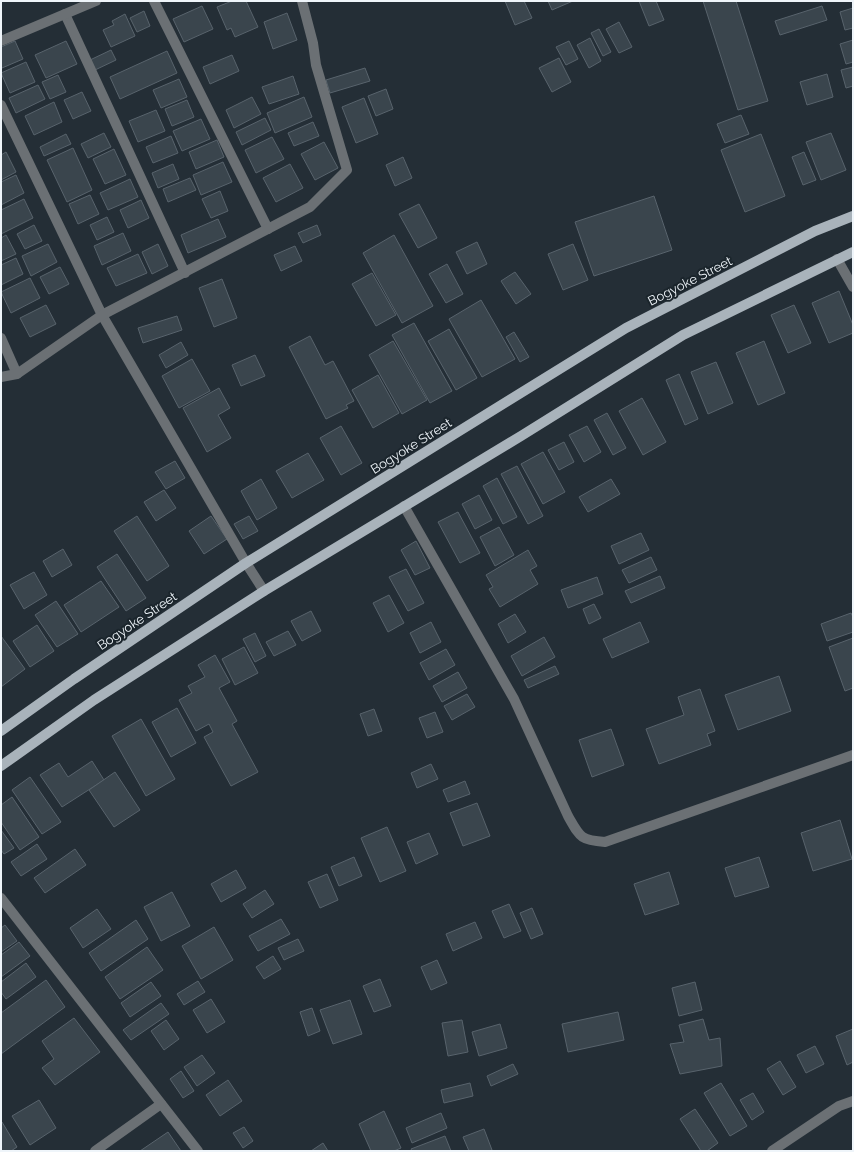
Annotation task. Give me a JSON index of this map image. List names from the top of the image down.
{
  "streets": {
    "main road": ["Bogyoke Street"]
  }
}
